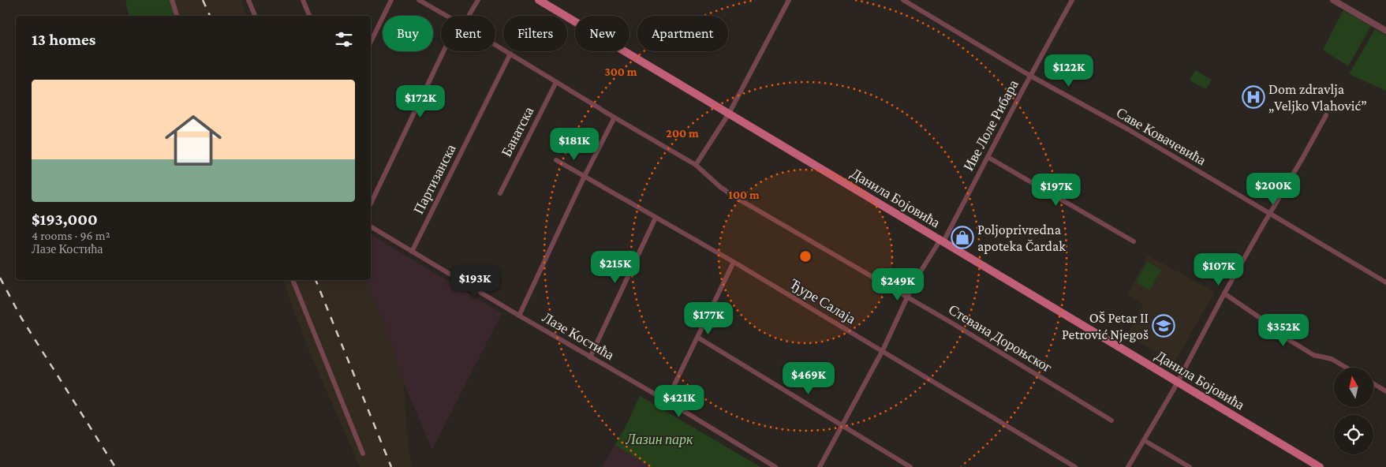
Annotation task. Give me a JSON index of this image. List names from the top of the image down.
{
  "streets": {
    "main road": ["Данила Бојовића"],
    "street": [
      "Иве Лоле Рибара",
      "Банатска",
      "Саве Ковачевића",
      "Партизанска",
      "Ђуре Салаја",
      "Лазе Костића",
      "Стевана Дороњског"
    ]
  },
  "crossings": [
    ["Иве Лоле Рибара", "Саве Ковачевића"],
    ["Иве Лоле Рибара", "Данила Бојовића"],
    ["Иве Лоле Рибара", "Ђуре Салаја"],
    ["Иве Лоле Рибара", "Стевана Дороњског"],
    ["Банатска", "Стевана Дороњског"],
    ["Партизанска", "Лазе Костића"],
    ["Партизанска", "Стевана Дороњског"]
  ],
  "parks": ["Лазин парк"],
  "places": {
    "hospital": ["Dom zdravlja „Veljko Vlahović”"],
    "shop": ["Poljoprivredna apoteka Čardak"],
    "school or university": ["OŠ Petar II Petrović Njegoš"]
  },
  "north": "top",
  "page": {
    "chip": [
      "Buy",
      "Rent",
      "Filters",
      "New",
      "Apartment"
    ],
    "heading": "13 homes",
    "price": [
      "$122K",
      "$172K",
      "$181K",
      "$200K",
      "$197K",
      "$215K",
      "$107K",
      "$193K",
      "$249K",
      "$177K",
      "$352K",
      "$469K",
      "$421K"
    ],
    "list": [
      {
        "name": "$193,000",
        "note": "4 rooms · 96 m² · Лазе Костића"
      }
    ]
  },
  "rings": ["300 m", "200 m", "100 m"]
}
